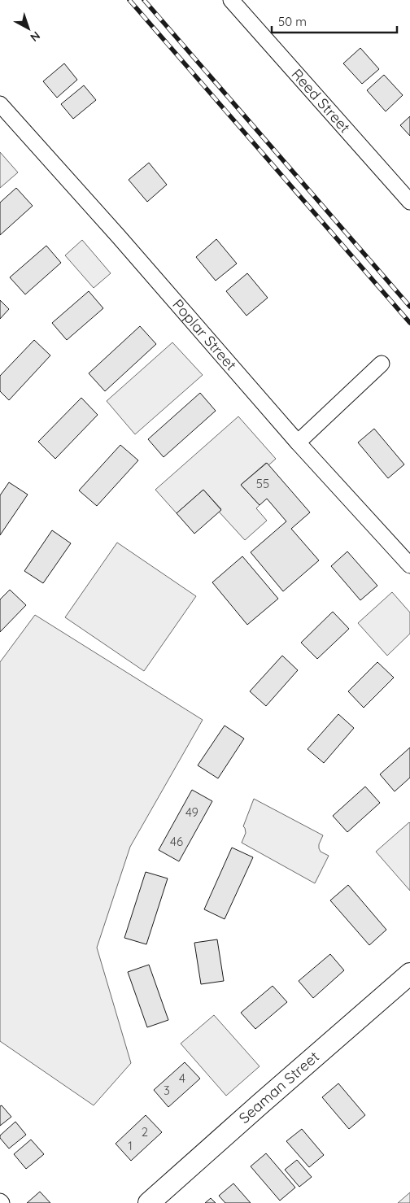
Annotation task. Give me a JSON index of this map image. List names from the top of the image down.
{
  "streets": {
    "street": ["Reed Street", "Poplar Street", "Seaman Street"]
  },
  "house_numbers": [
    "55",
    "49",
    "46",
    "4",
    "3",
    "2",
    "1"
  ],
  "scale_bar": "50 m",
  "north": "bottom right"
}
